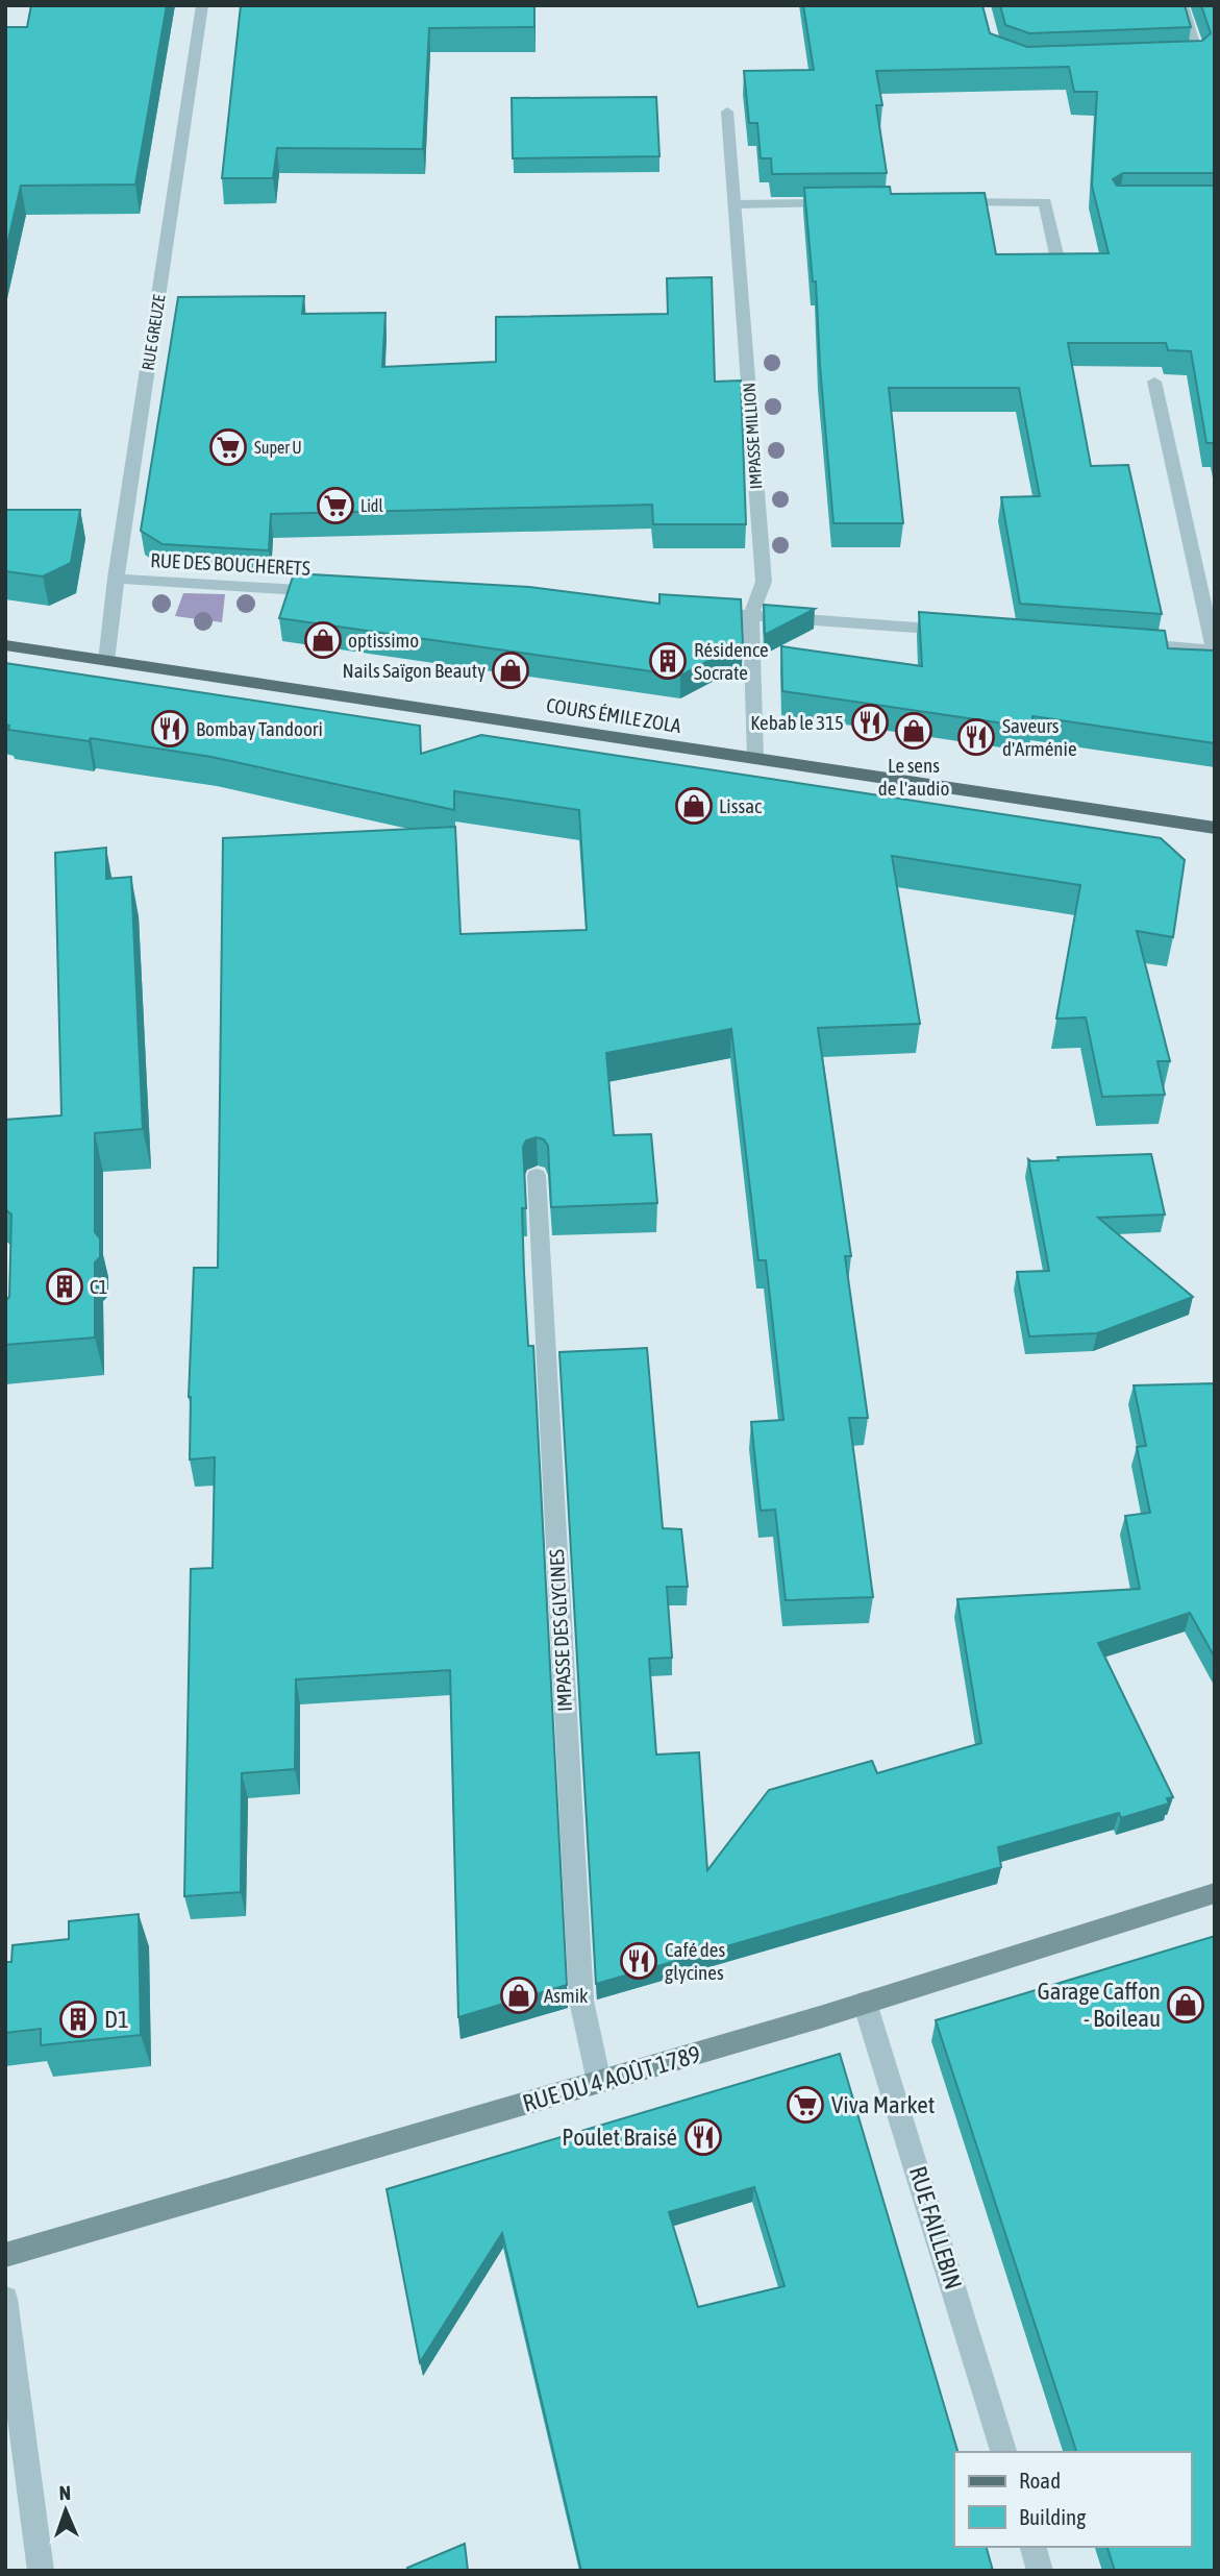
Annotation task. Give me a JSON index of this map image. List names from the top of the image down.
{
  "streets": {
    "main road": ["COURS ÉMILE ZOLA", "RUE DU 4 AOÛT 1789"],
    "street": [
      "RUE GREUZE",
      "IMPASSE MILLION",
      "RUE DES BOUCHERETS",
      "IMPASSE DES GLYCINES",
      "RUE FAILLEBIN"
    ]
  },
  "crossings": [
    ["RUE GREUZE", "RUE DES BOUCHERETS"],
    ["RUE GREUZE", "COURS ÉMILE ZOLA"],
    ["IMPASSE MILLION", "COURS ÉMILE ZOLA"],
    ["IMPASSE DES GLYCINES", "RUE DU 4 AOÛT 1789"],
    ["RUE DU 4 AOÛT 1789", "RUE FAILLEBIN"]
  ],
  "places": {
    "supermarket": ["Super U", "Lidl", "Viva Market"],
    "shop": [
      "optissimo",
      "Nails Saïgon Beauty",
      "Le sens de l'audio",
      "Lissac",
      "Asmik",
      "Garage Caffon - Boileau"
    ],
    "building": ["Résidence Socrate", "C1", "D1"],
    "restaurant": [
      "Kebab le 315",
      "Bombay Tandoori",
      "Saveurs d'Arménie",
      "Café des glycines",
      "Poulet Braisé"
    ]
  },
  "legend": ["Road", "Building"],
  "north": "top"
}
